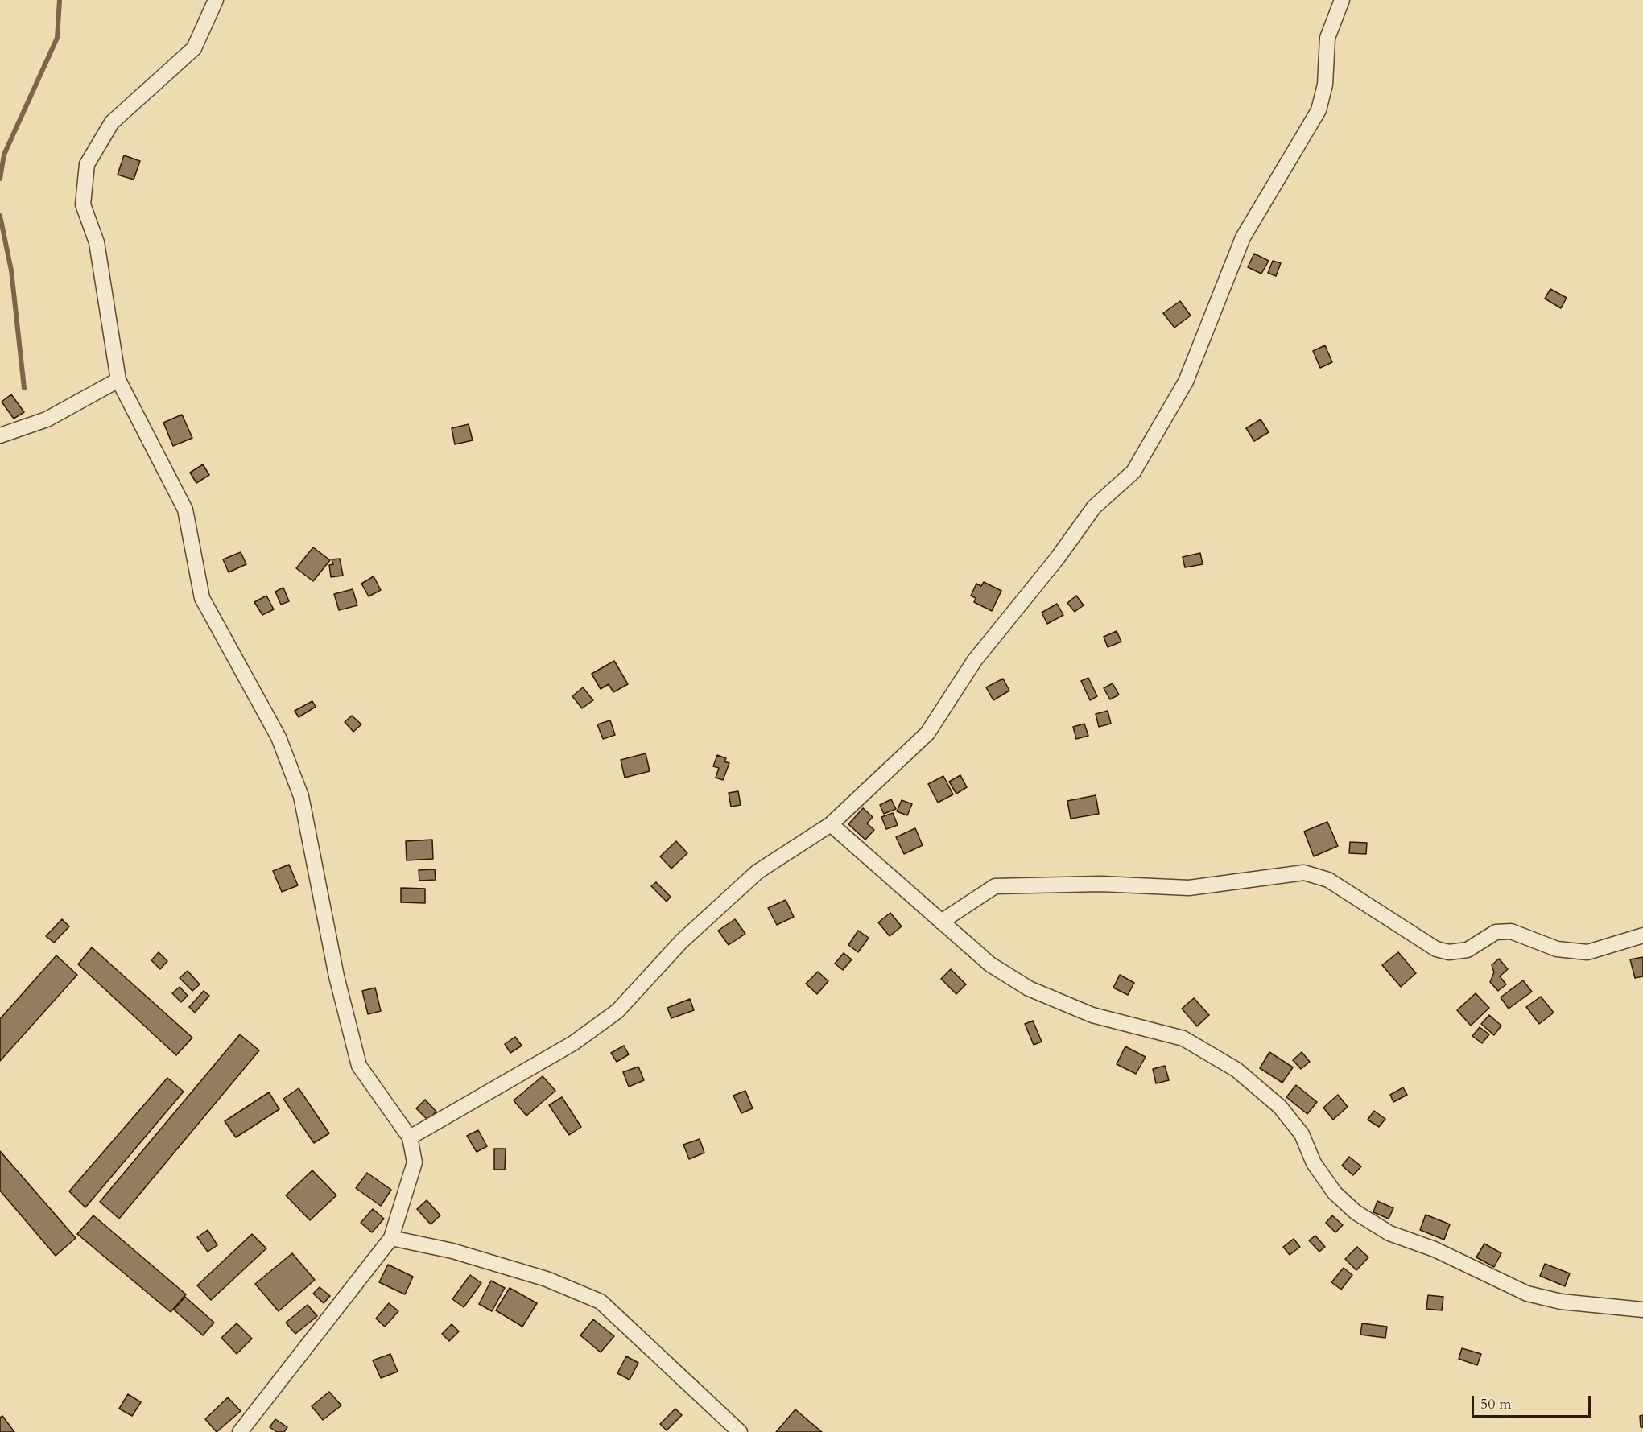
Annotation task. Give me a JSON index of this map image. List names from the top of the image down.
{
  "scale_bar": "50 m"
}
